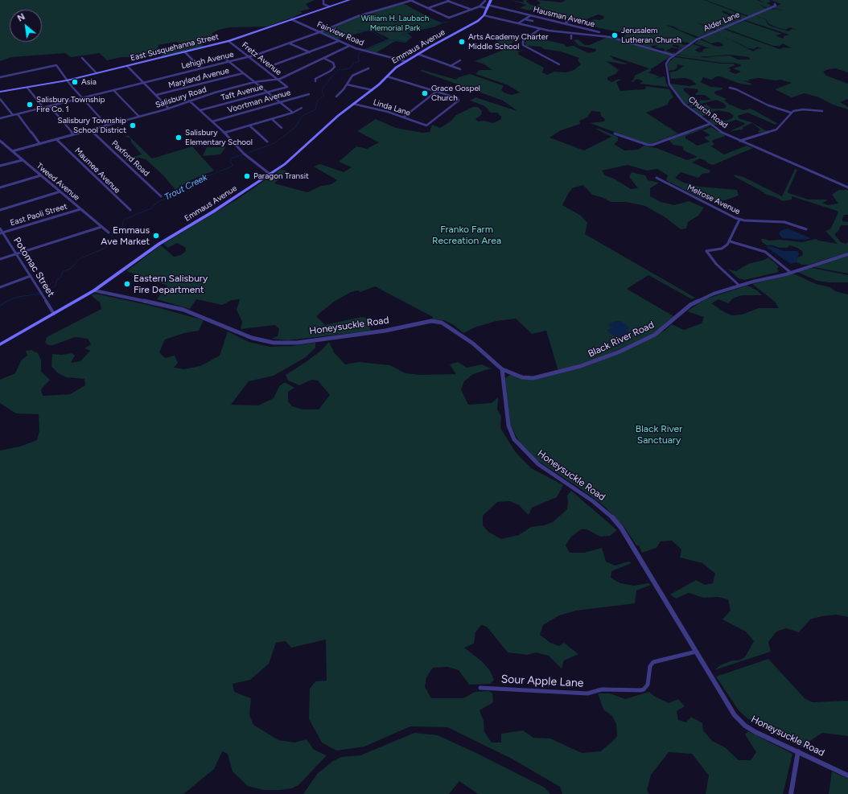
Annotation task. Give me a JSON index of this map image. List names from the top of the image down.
{
  "streets": {
    "main road": ["Emmaus Avenue", "East Susquehanna Street"],
    "street": [
      "Hausman Avenue",
      "Alder Lane",
      "Fairview Road",
      "Fretz Avenue",
      "Lehigh Avenue",
      "Maryland Avenue",
      "Taft Avenue",
      "Salisbury Road",
      "Voortman Avenue",
      "Linda Lane",
      "Church Road",
      "Paxford Road",
      "Maumee Avenue",
      "Tweed Avenue",
      "Melrose Avenue",
      "East Paoli Street",
      "Potomac Street",
      "Honeysuckle Road",
      "Black River Road",
      "Sour Apple Lane"
    ]
  },
  "crossings": [
    ["Hausman Avenue", "Emmaus Avenue"],
    ["Alder Lane", "Church Road"],
    ["Fairview Road", "Emmaus Avenue"],
    ["Fairview Road", "East Susquehanna Street"],
    ["Fairview Road", "Lehigh Avenue"],
    ["Fairview Road", "Salisbury Road"],
    ["Emmaus Avenue", "Linda Lane"],
    ["Emmaus Avenue", "Potomac Street"],
    ["Emmaus Avenue", "Honeysuckle Road"],
    ["East Susquehanna Street", "Fretz Avenue"],
    ["Fretz Avenue", "Lehigh Avenue"],
    ["Fretz Avenue", "Taft Avenue"],
    ["Fretz Avenue", "Salisbury Road"],
    ["Salisbury Road", "Paxford Road"],
    ["Salisbury Road", "Maumee Avenue"],
    ["Salisbury Road", "Tweed Avenue"],
    ["Tweed Avenue", "East Paoli Street"],
    ["East Paoli Street", "Potomac Street"],
    ["Honeysuckle Road", "Black River Road"],
    ["Honeysuckle Road", "Sour Apple Lane"]
  ],
  "water": ["Trout Creek"],
  "parks": ["William H. Laubach Memorial Park", "Franko Farm Recreation Area", "Black River Sanctuary"],
  "places": [
    "Jerusalem Lutheran Church",
    "Arts Academy Charter Middle School",
    "Asia",
    "Grace Gospel Church",
    "Salisbury Township Fire Co. 1",
    "Salisbury Township School District",
    "Salisbury Elementary School",
    "Paragon Transit",
    "Emmaus Ave Market",
    "Eastern Salisbury Fire Department"
  ],
  "north": "top left"
}
